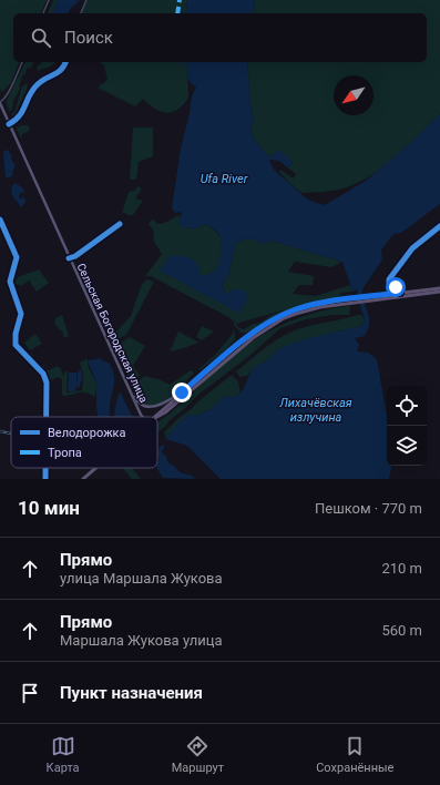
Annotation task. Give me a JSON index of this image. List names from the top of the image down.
{
  "streets": {
    "main road": ["Сельская Богородская улица"]
  },
  "water": ["Ufa River", "Лихачёвская излучина"],
  "legend": ["Велодорожка", "Тропа"],
  "north": "bottom left",
  "page": {
    "search": "Поиск",
    "heading": ["10 мин", "Пешком · 770 m"],
    "list": [
      ["Прямо", "улица Маршала Жукова", "210 m"],
      ["Прямо", "Маршала Жукова улица", "560 m"],
      "Пункт назначения"
    ],
    "nav": ["Карта", "Маршрут", "Сохранённые"]
  }
}
